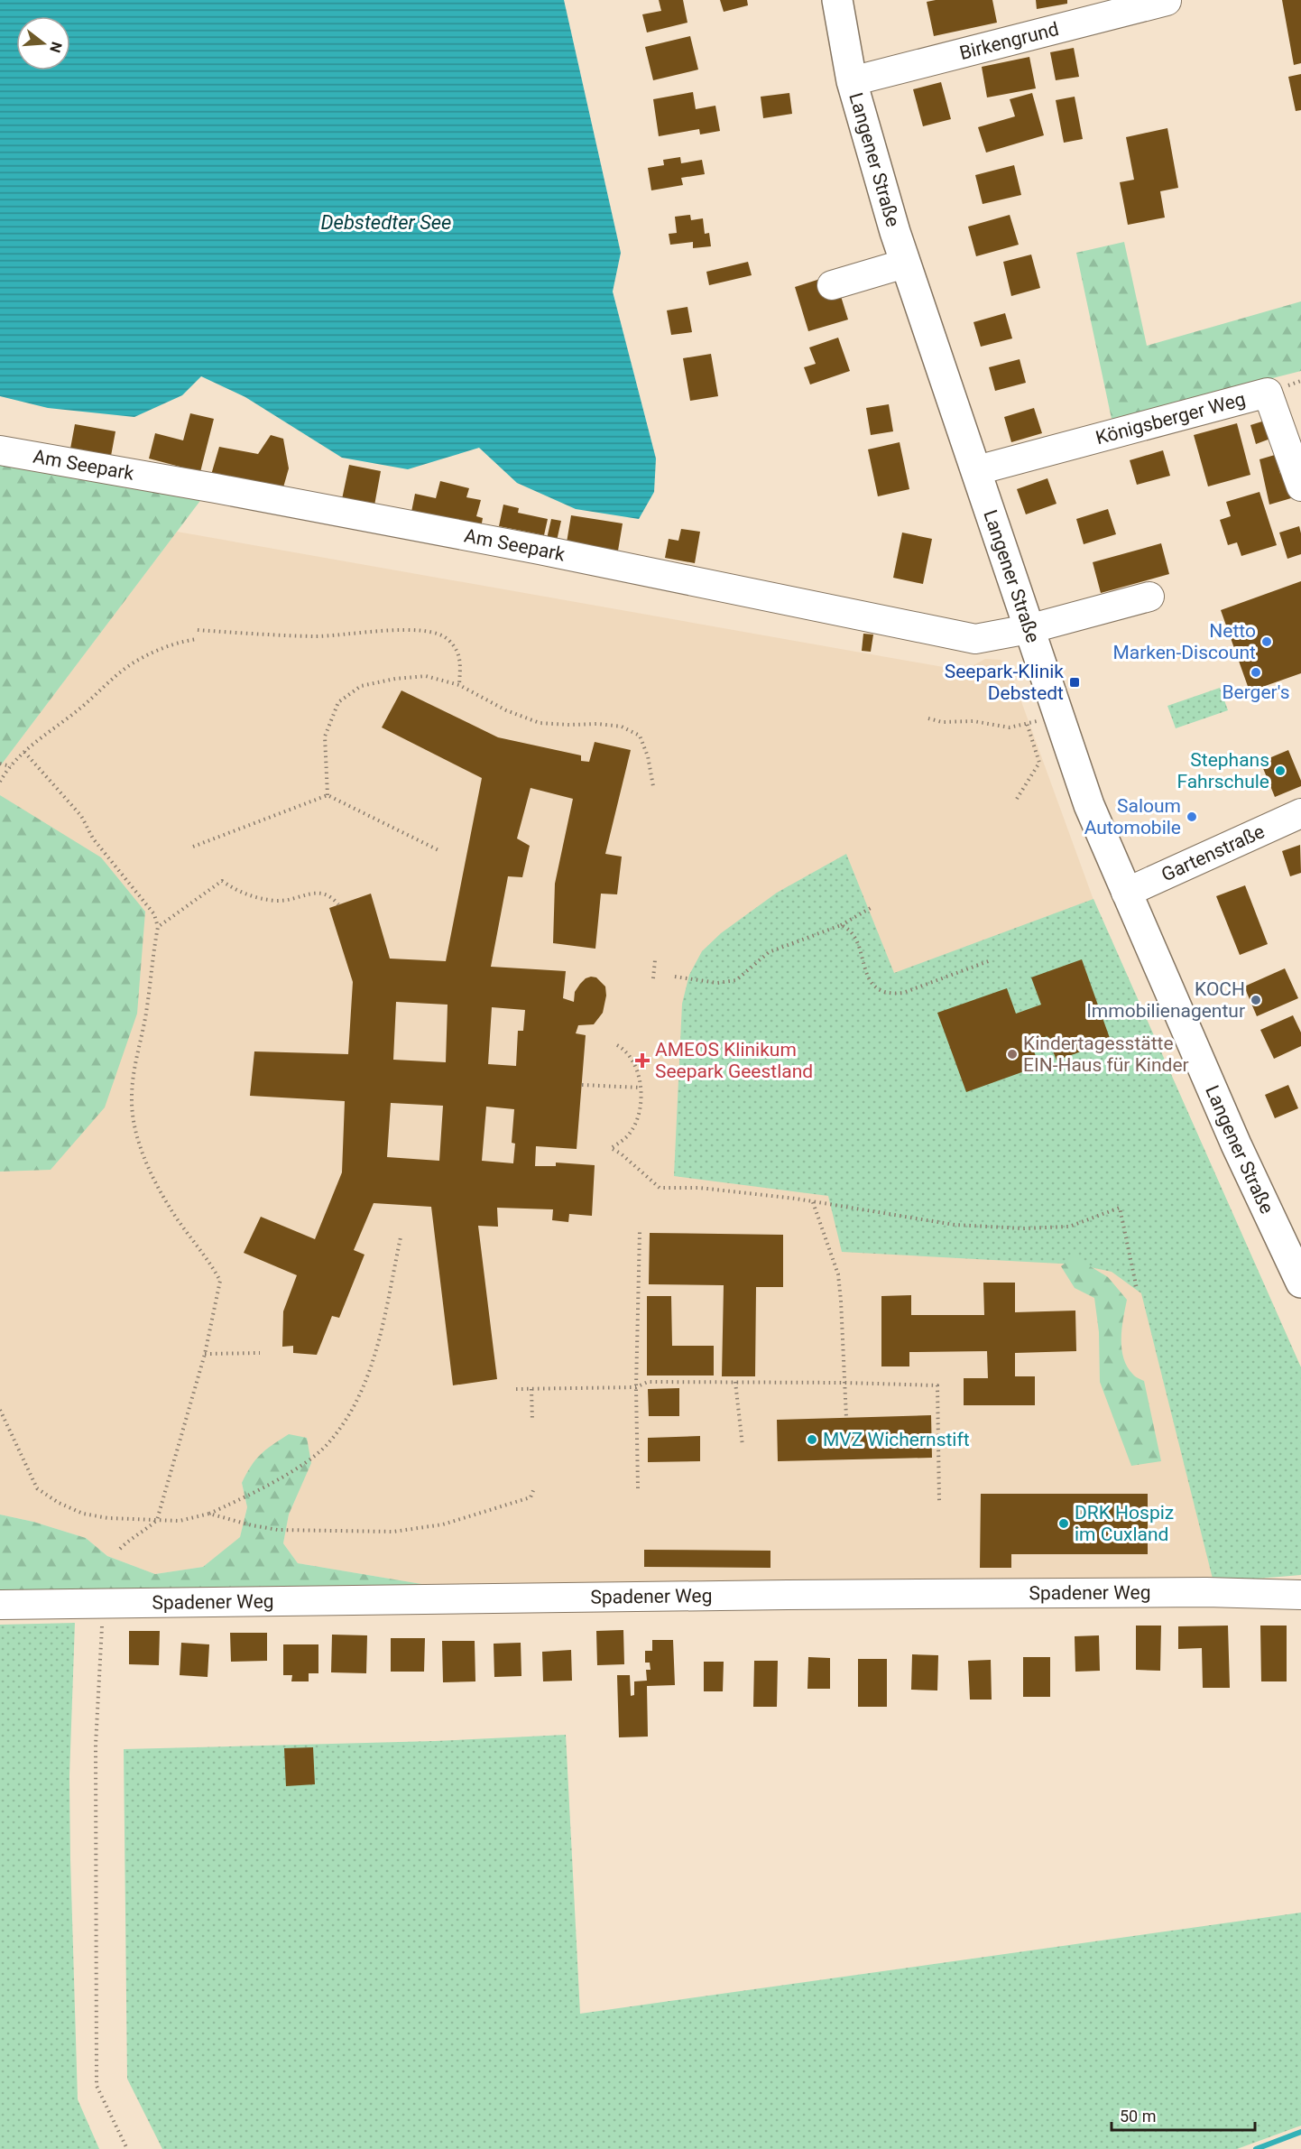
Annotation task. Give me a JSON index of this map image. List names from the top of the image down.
{
  "streets": {
    "main road": ["Langener Straße"],
    "street": [
      "Birkengrund",
      "Königsberger Weg",
      "Am Seepark",
      "Gartenstraße",
      "Spadener Weg"
    ]
  },
  "crossings": [
    ["Birkengrund", "Langener Straße"],
    ["Langener Straße", "Königsberger Weg"],
    ["Langener Straße", "Am Seepark"],
    ["Langener Straße", "Gartenstraße"]
  ],
  "water": ["Debstedter See"],
  "places": {
    "other": [
      "Netto Marken-Discount",
      "Berger's",
      "Stephans Fahrschule",
      "Saloum Automobile",
      "KOCH Immobilienagentur",
      "Kindertagesstätte EIN-Haus für Kinder",
      "MVZ Wichernstift",
      "DRK Hospiz im Cuxland"
    ],
    "transit": ["Seepark-Klinik Debstedt"],
    "health": ["AMEOS Klinikum Seepark Geestland"]
  },
  "scale_bar": "50 m",
  "north": "right"
}
